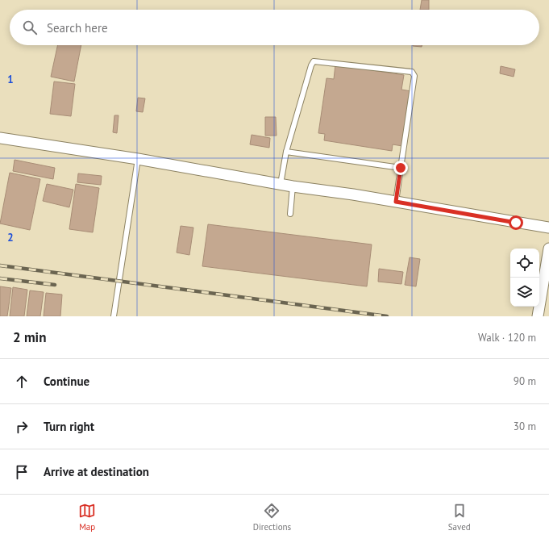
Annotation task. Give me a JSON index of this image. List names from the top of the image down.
{
  "page": {
    "search": "Search here",
    "heading": ["2 min", "Walk · 120 m"],
    "list": [
      ["Continue", "90 m"],
      ["Turn right", "30 m"],
      "Arrive at destination"
    ],
    "nav": ["Map", "Directions", "Saved"]
  },
  "grid": {
    "rows": ["1", "2"]
  }
}
